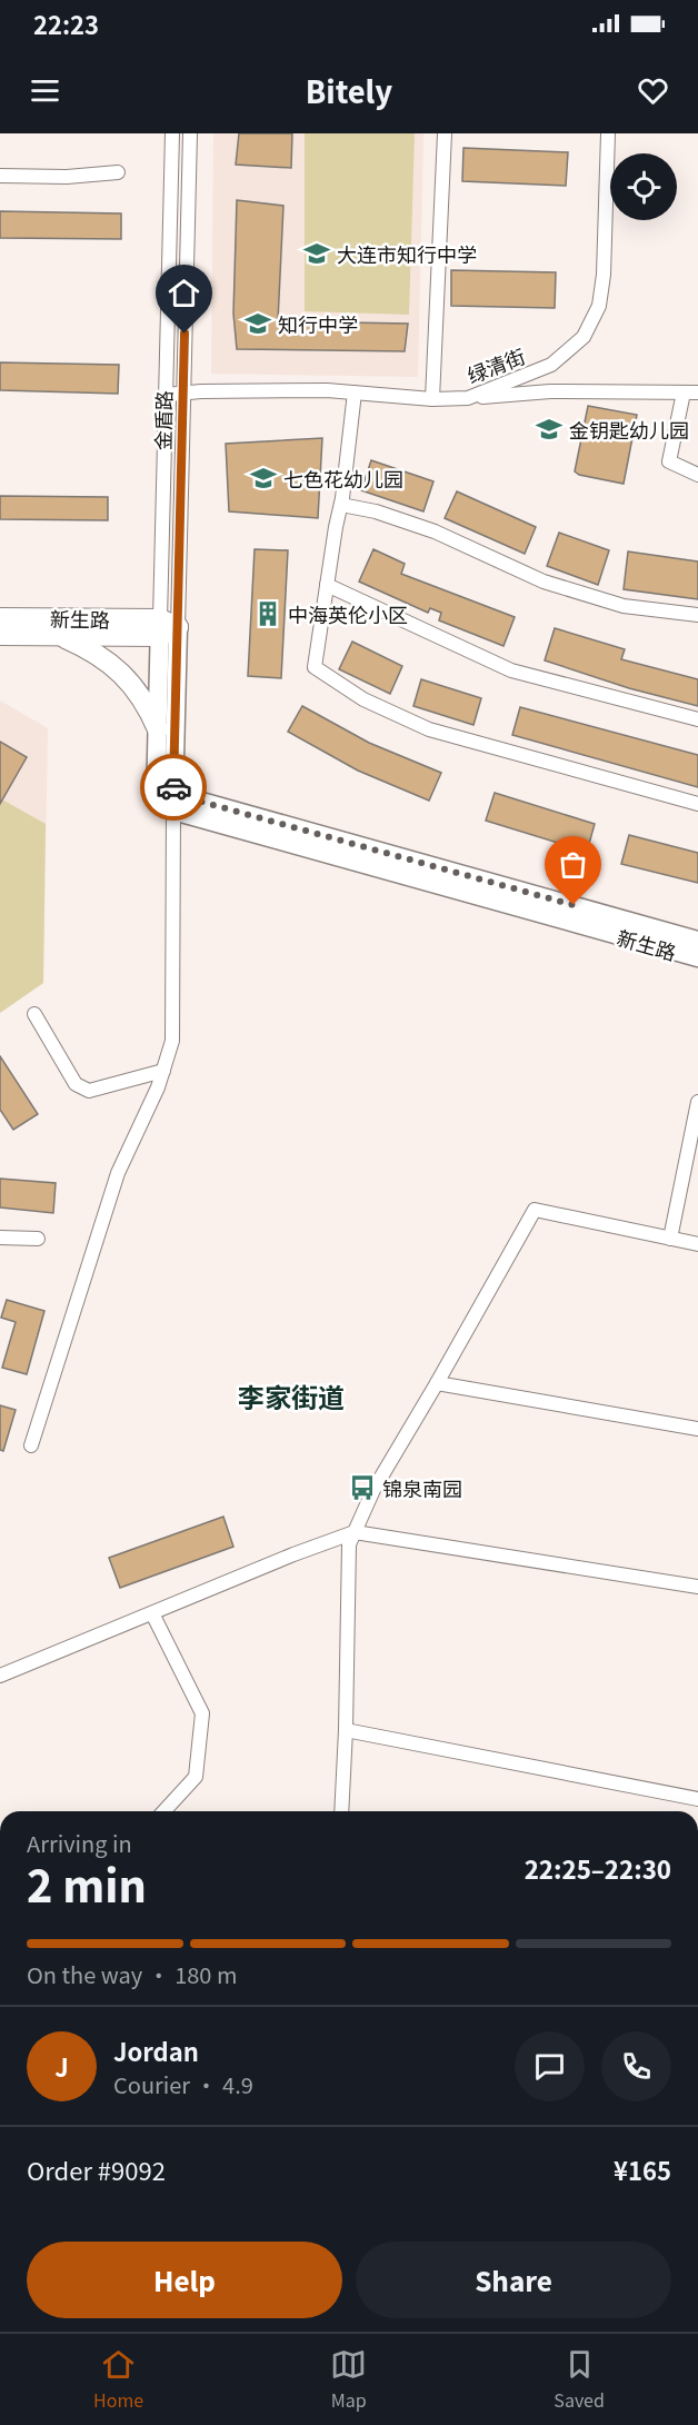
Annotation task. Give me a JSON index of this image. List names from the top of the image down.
{
  "streets": {
    "main road": ["新生路"],
    "street": ["绿清街", "金盾路"]
  },
  "crossings": [
    ["绿清街", "金盾路"],
    ["金盾路", "新生路"]
  ],
  "districts": ["李家街道"],
  "places": {
    "school or university": [
      "大连市知行中学",
      "知行中学",
      "金钥匙幼儿园",
      "七色花幼儿园"
    ],
    "building": ["中海英伦小区"],
    "bus stop": ["锦泉南园"]
  },
  "page": {
    "status": "22:23",
    "header": "Bitely",
    "heading": ["2 min", "Arriving in", "22:25–22:30"],
    "panel": [
      "Jordan",
      "Courier · 4.9",
      "Order #9092",
      "¥165"
    ],
    "bar": "On the way · 180 m",
    "round": "J",
    "buttons": ["Help", "Share"],
    "tabs": ["Home", "Map", "Saved"]
  }
}
